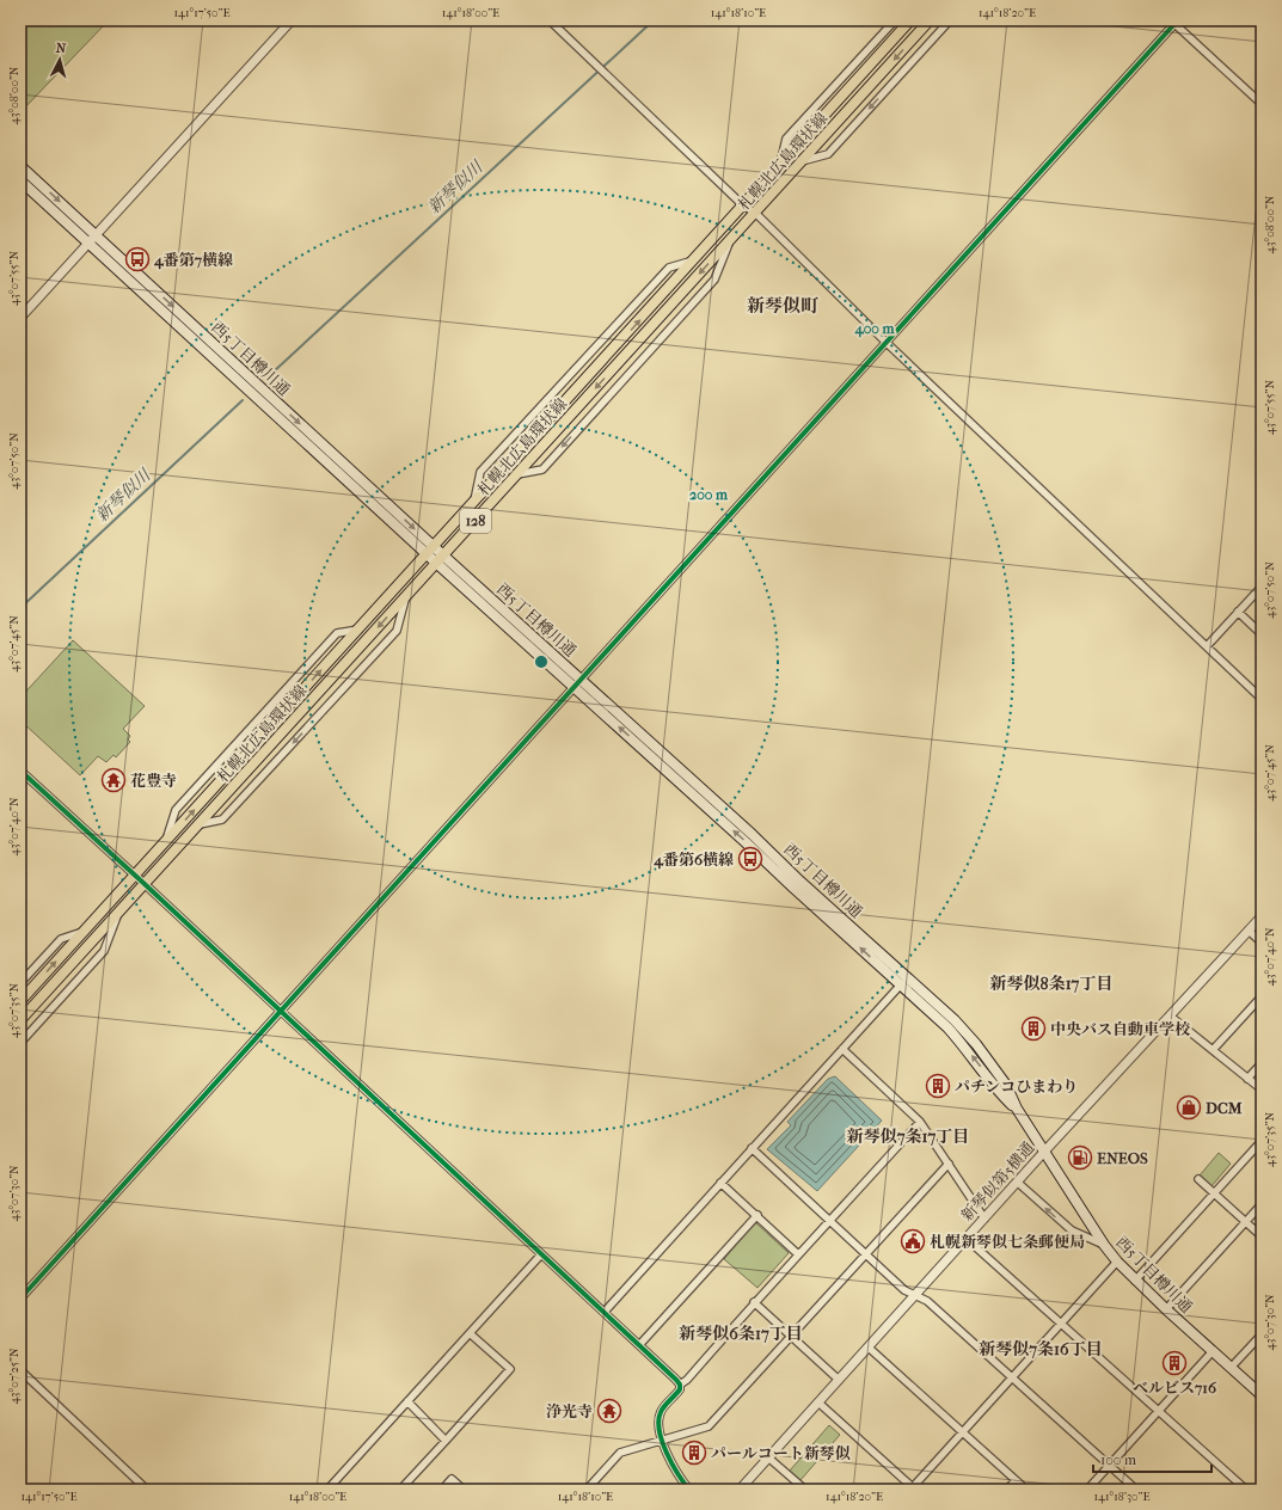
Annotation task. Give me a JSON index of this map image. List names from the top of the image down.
{
  "streets": {
    "main road": ["札幌北広島環状線", "西5丁目樽川通", "128"],
    "street": ["新琴似第5横通"]
  },
  "crossings": [
    ["札幌北広島環状線", "西5丁目樽川通"],
    ["西5丁目樽川通", "新琴似第5横通"]
  ],
  "districts": [
    "新琴似町",
    "新琴似8条17丁目",
    "新琴似7条17丁目",
    "新琴似6条17丁目",
    "新琴似7条16丁目"
  ],
  "water": ["新琴似川"],
  "places": {
    "bus stop": ["4番第7横線", "4番第6横線"],
    "temple": ["花豊寺", "浄光寺"],
    "building": [
      "中央バス自動車学校",
      "パチンコひまわり",
      "ベルビス716",
      "パールコート新琴似"
    ],
    "shop": ["DCM"],
    "fuel station": ["ENEOS"],
    "public building": ["札幌新琴似七条郵便局"]
  },
  "scale_bar": "100 m",
  "north": "top",
  "coordinates": [
    "141°17'50\"E",
    "141°18'00\"E",
    "141°18'10\"E",
    "141°18'20\"E",
    "43°08'00\"N",
    "43°07'55\"N",
    "43°07'50\"N",
    "43°07'45\"N",
    "43°07'40\"N",
    "43°07'35\"N",
    "43°07'30\"N",
    "43°07'25\"N",
    "141°18'30\"E"
  ],
  "rings": ["400 m", "200 m"]
}
